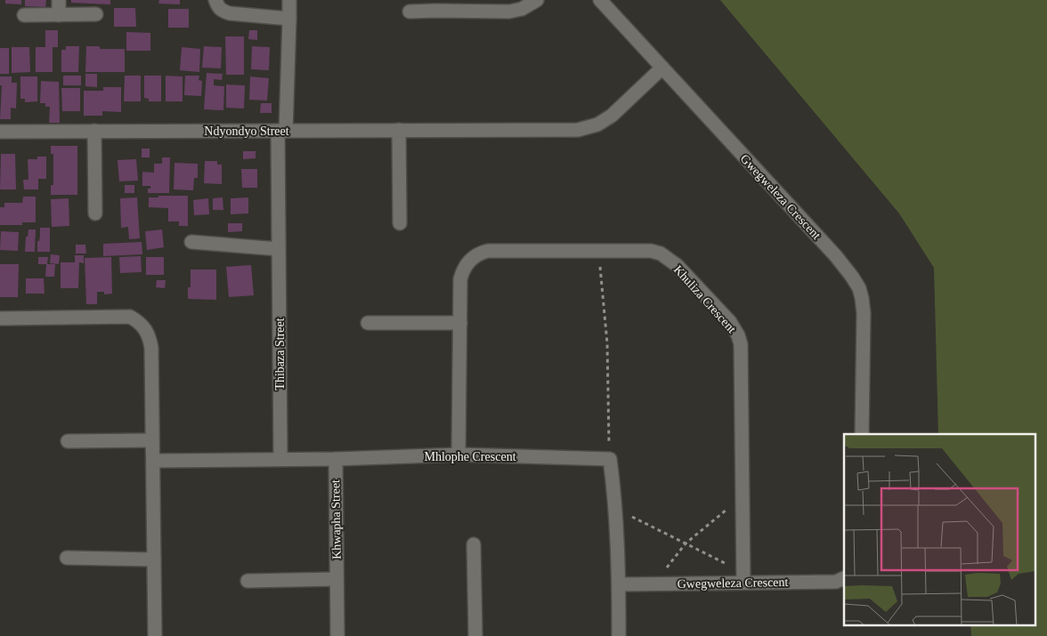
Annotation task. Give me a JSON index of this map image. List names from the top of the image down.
{
  "streets": {
    "street": [
      "Ndyondyo Street",
      "Gwegweleza Crescent",
      "Khuliza Crescent",
      "Thibaza Street",
      "Mhlophe Crescent",
      "Khwapha Street"
    ]
  },
  "crossings": [
    ["Ndyondyo Street", "Gwegweleza Crescent"],
    ["Ndyondyo Street", "Thibaza Street"],
    ["Gwegweleza Crescent", "Khuliza Crescent"],
    ["Khuliza Crescent", "Mhlophe Crescent"],
    ["Thibaza Street", "Mhlophe Crescent"],
    ["Mhlophe Crescent", "Khwapha Street"]
  ]
}
